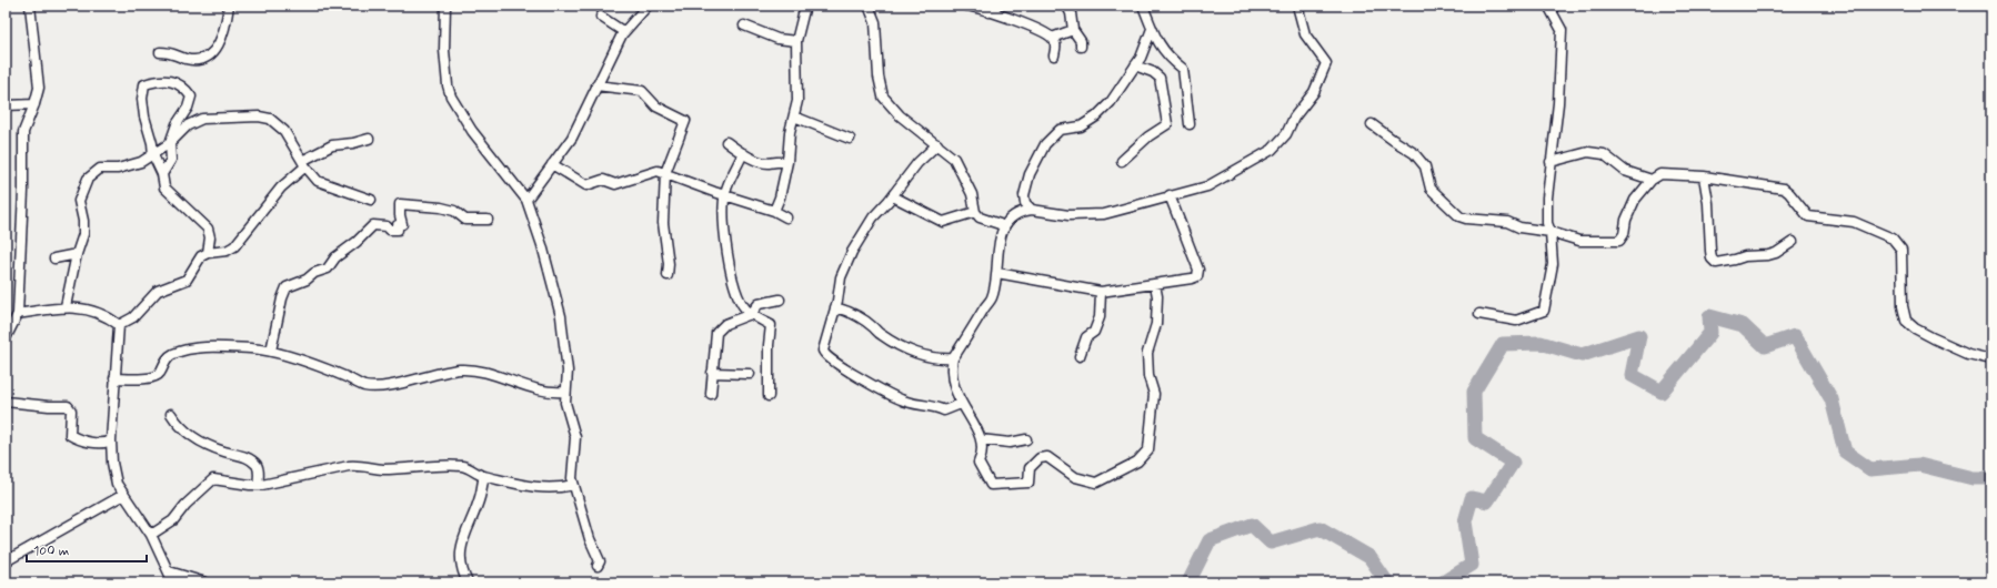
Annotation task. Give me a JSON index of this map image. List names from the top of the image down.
{
  "scale_bar": "100 m"
}
